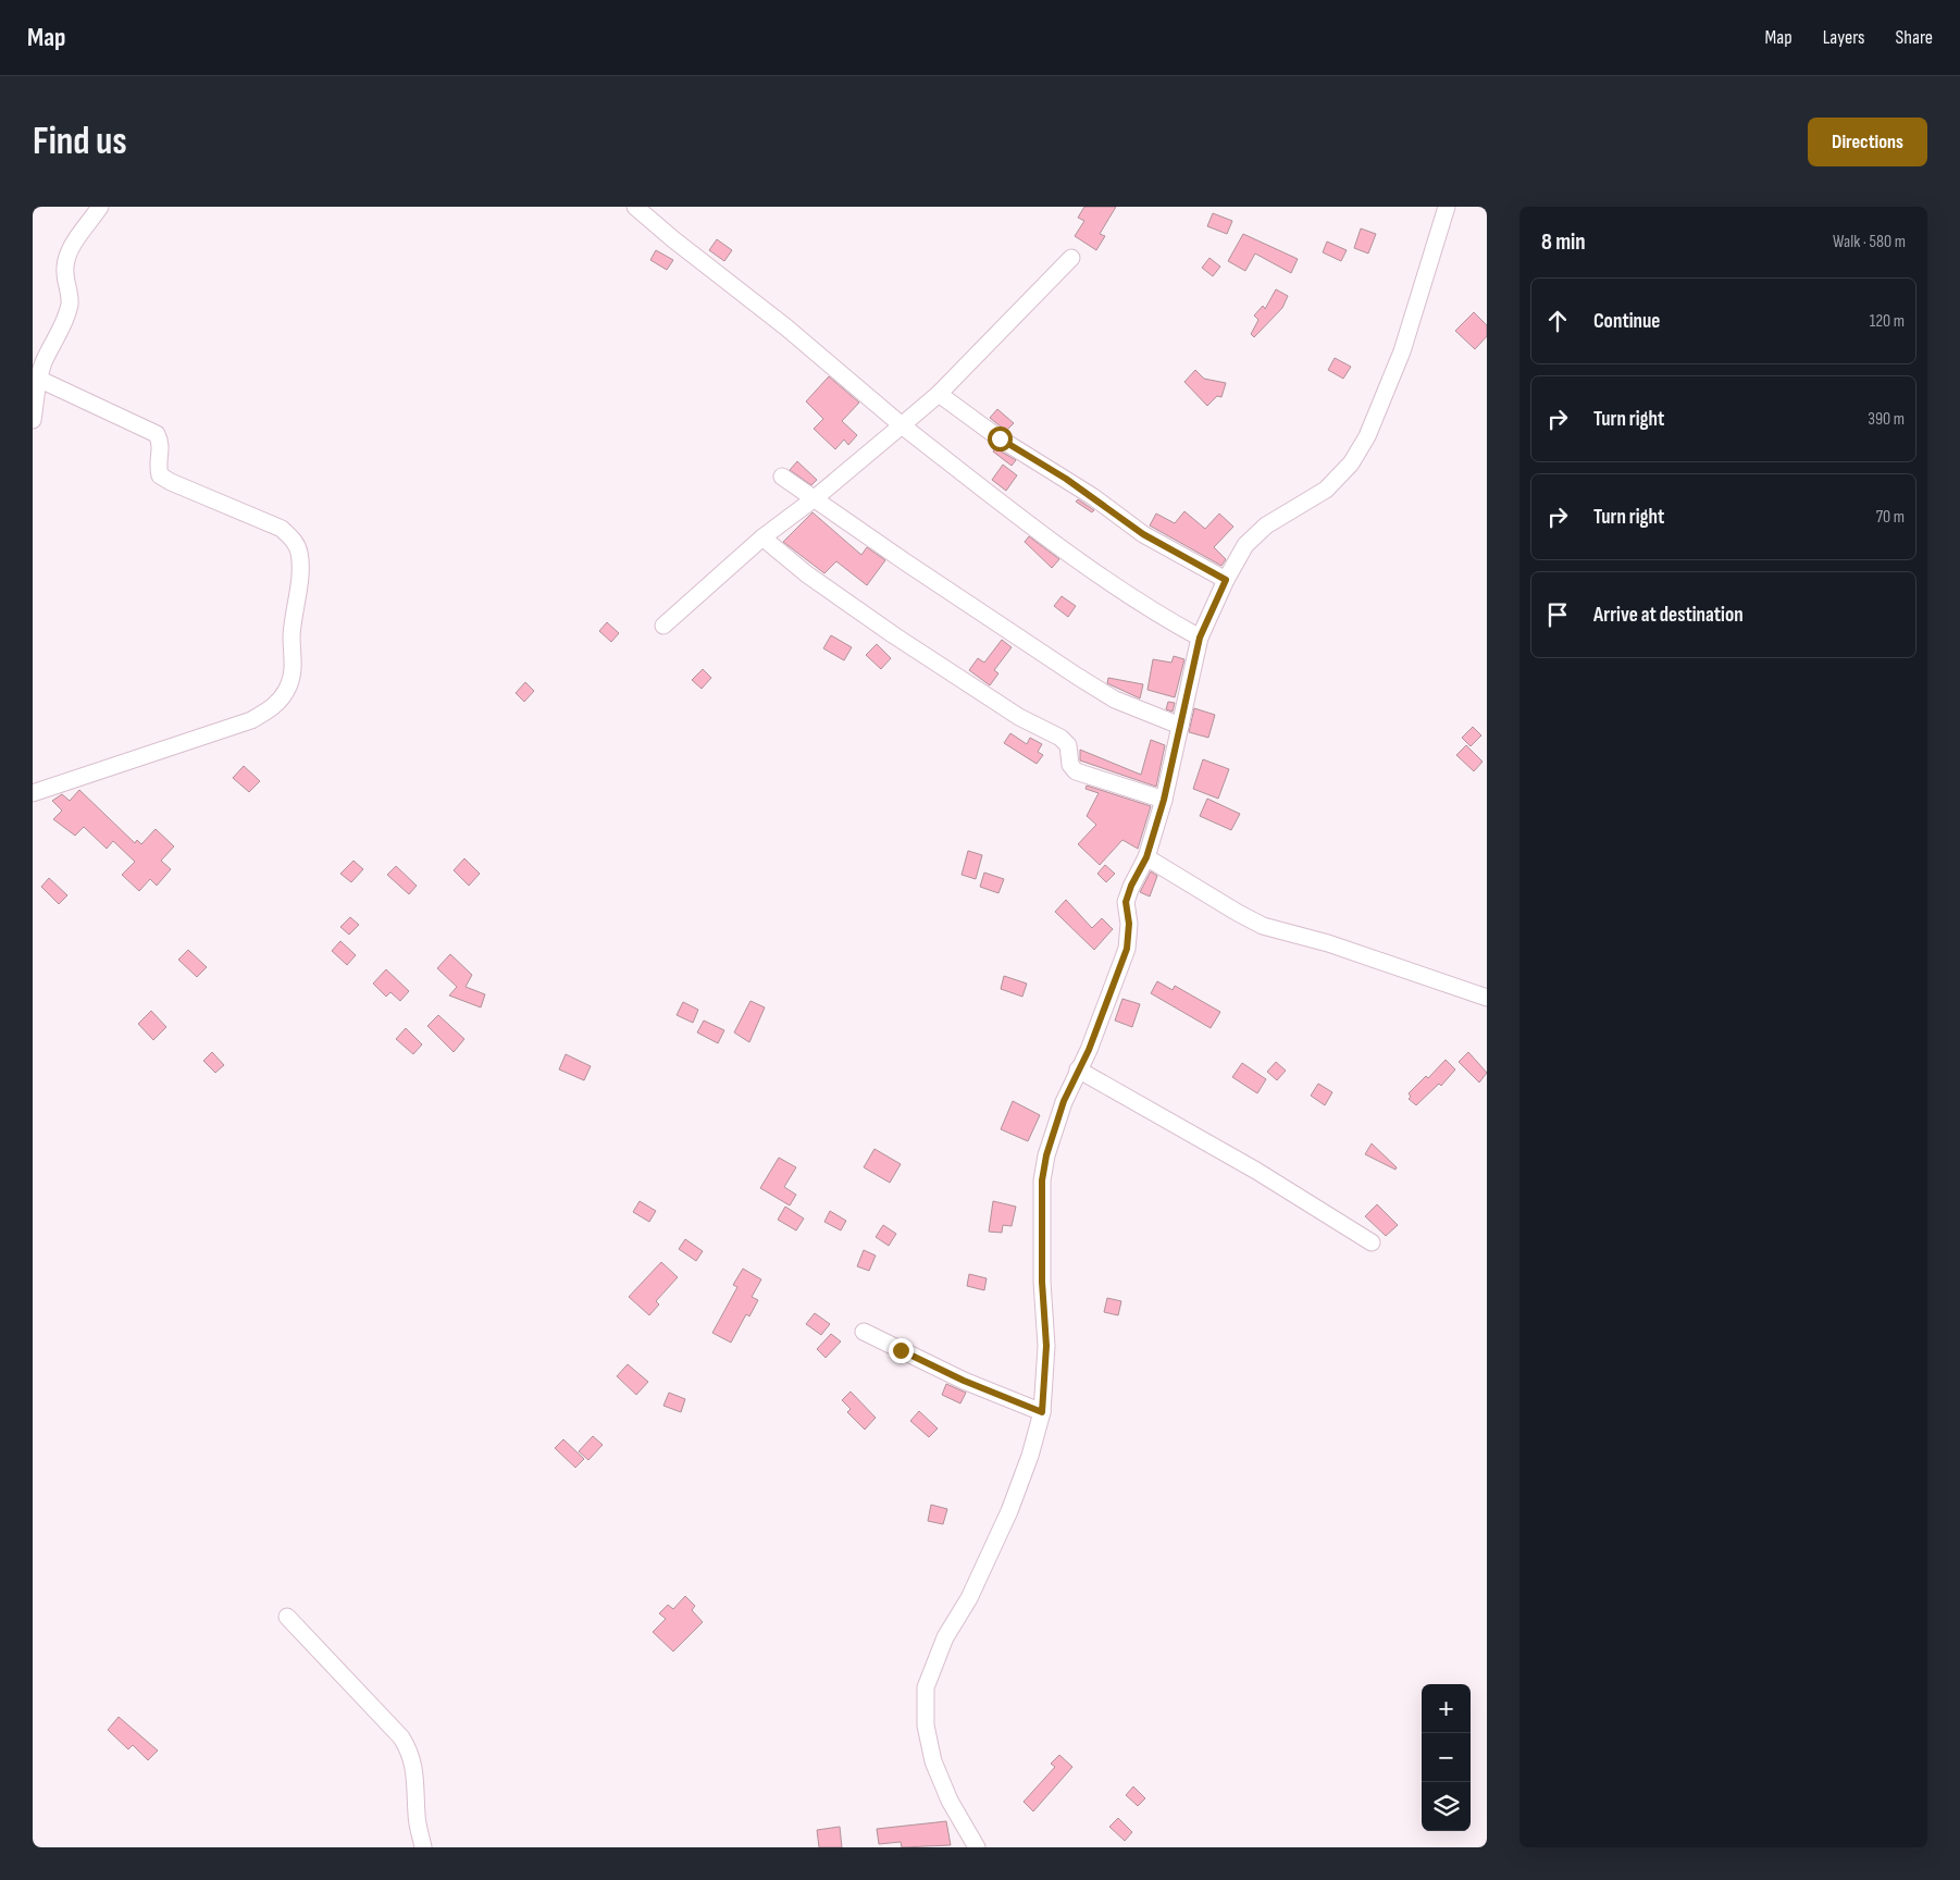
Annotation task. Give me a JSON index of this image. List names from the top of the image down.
{
  "page": {
    "header": "Map",
    "nav": ["Map", "Layers", "Share"],
    "buttons": "Directions",
    "title": "Find us",
    "heading": ["8 min", "Walk · 580 m"],
    "list": [
      ["Continue", "120 m"],
      ["Turn right", "390 m"],
      ["Turn right", "70 m"],
      "Arrive at destination"
    ],
    "map_buttons": ["+", "−"]
  }
}
